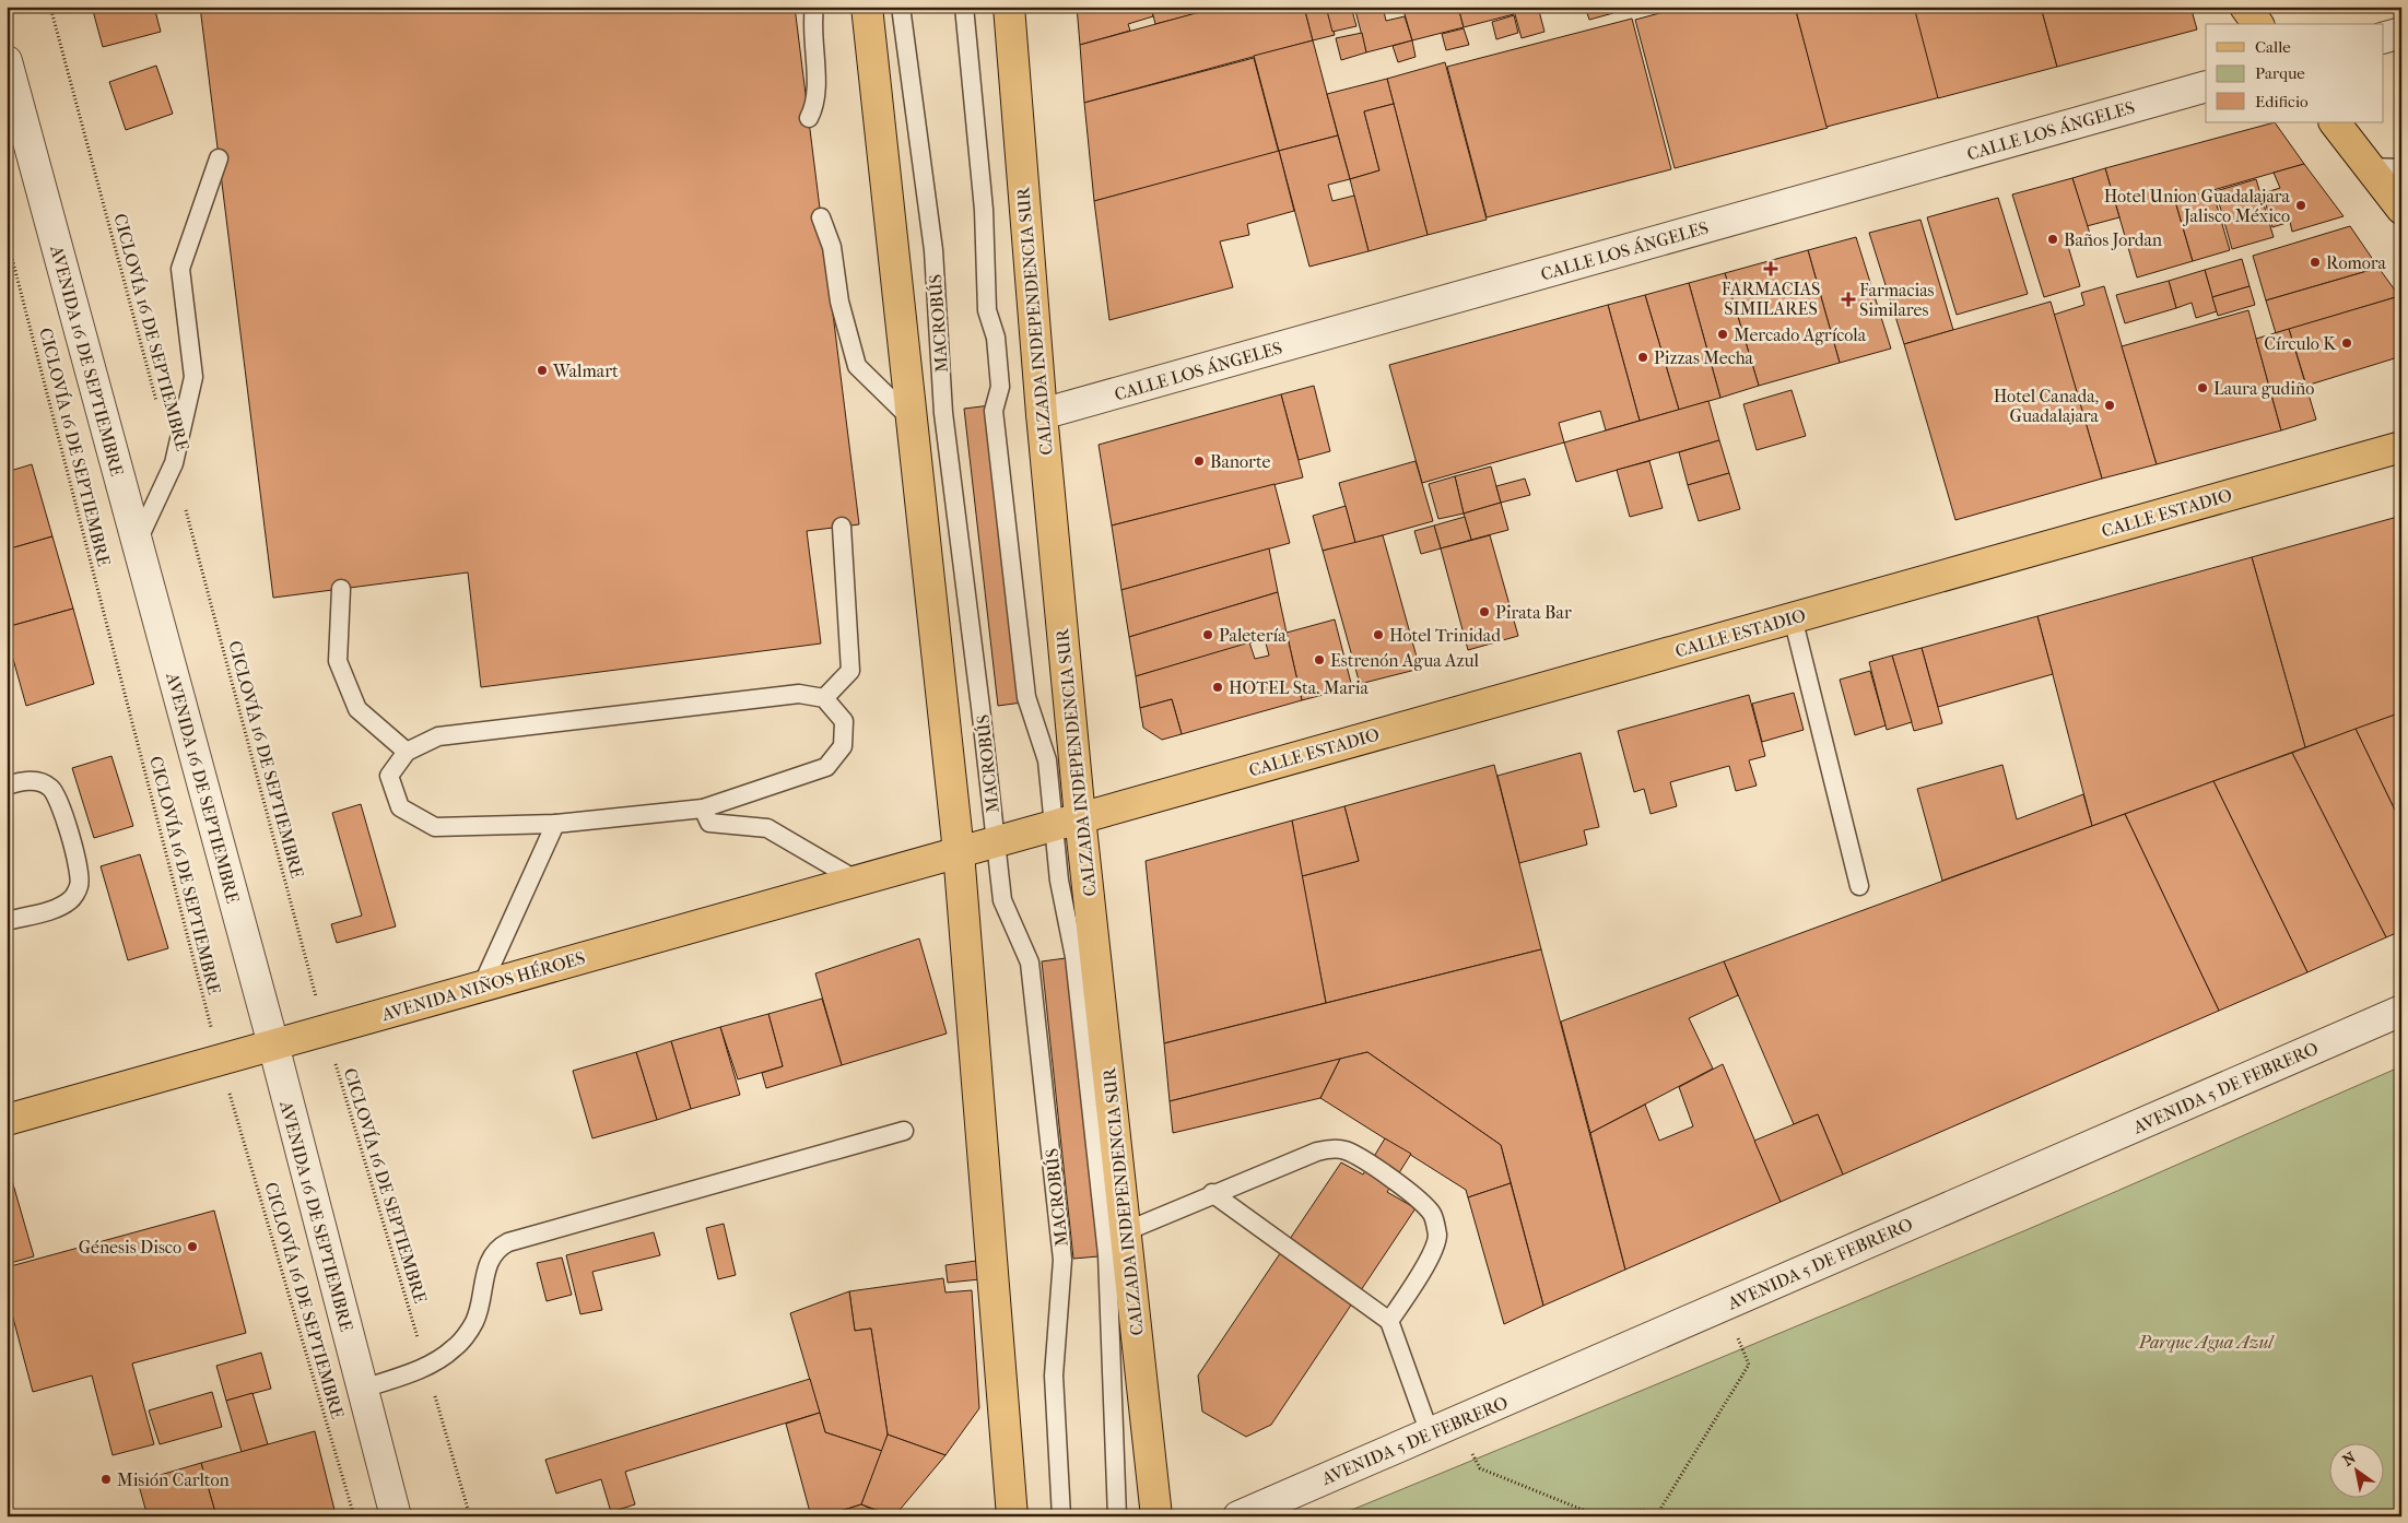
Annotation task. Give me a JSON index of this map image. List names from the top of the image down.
{
  "streets": {
    "main road": ["CALZADA INDEPENDENCIA SUR", "CALLE ESTADIO", "AVENIDA NIÑOS HÉROES"],
    "street": ["CALLE LOS ÁNGELES", "AVENIDA 16 DE SEPTIEMBRE", "AVENIDA 5 DE FEBRERO"],
    "lane": ["MACROBÚS"],
    "path": ["CICLOVÍA 16 DE SEPTIEMBRE"]
  },
  "crossings": [
    ["CALLE LOS ÁNGELES", "CALZADA INDEPENDENCIA SUR"],
    ["CALZADA INDEPENDENCIA SUR", "CALLE ESTADIO"],
    ["MACROBÚS", "CALLE ESTADIO"],
    ["MACROBÚS", "AVENIDA NIÑOS HÉROES"],
    ["CICLOVÍA 16 DE SEPTIEMBRE", "AVENIDA NIÑOS HÉROES"],
    ["AVENIDA 16 DE SEPTIEMBRE", "AVENIDA NIÑOS HÉROES"],
    ["CALLE ESTADIO", "AVENIDA NIÑOS HÉROES"]
  ],
  "parks": ["Parque Agua Azul"],
  "places": {
    "other": [
      "Hotel Union Guadalajara Jalisco México",
      "Baños Jordan",
      "Romora",
      "Mercado Agrícola",
      "Círculo K",
      "Pizzas Mecha",
      "Walmart",
      "Laura gudiño",
      "Hotel Canada, Guadalajara",
      "Banorte",
      "Pirata Bar",
      "Paletería",
      "Hotel Trinidad",
      "Estrenón Agua Azul",
      "HOTEL Sta. Maria",
      "Génesis Disco",
      "Misión Carlton"
    ],
    "health": ["FARMACIAS SIMILARES", "Farmacias Similares"]
  },
  "legend": ["Calle", "Parque", "Edificio"],
  "north": "top left"
}
